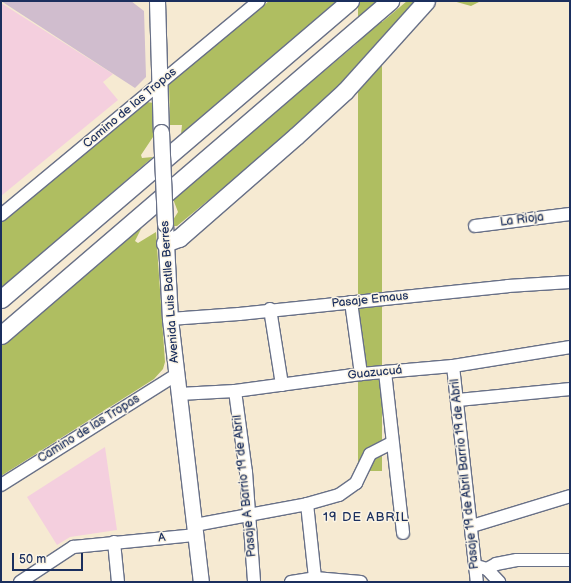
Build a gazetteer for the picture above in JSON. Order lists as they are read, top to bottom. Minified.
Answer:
{"streets":{"main road":["Avenida Luis Batlle Berres"],"street":["Camino de las Tropas","La Rioja","Pasaje Emaus","Guazucuá","Pasaje 19 de Abril Barrio 19 de Abril","Pasaje A Barrio 19 de Abril","A"]},"crossings":[["Camino de las Tropas","Avenida Luis Batlle Berres"],["Avenida Luis Batlle Berres","Pasaje Emaus"],["Avenida Luis Batlle Berres","Guazucuá"],["Avenida Luis Batlle Berres","A"],["Guazucuá","Pasaje 19 de Abril Barrio 19 de Abril"],["Guazucuá","Pasaje A Barrio 19 de Abril"],["Pasaje A Barrio 19 de Abril","A"]],"districts":["19 DE ABRIL"],"scale_bar":"50 m"}
